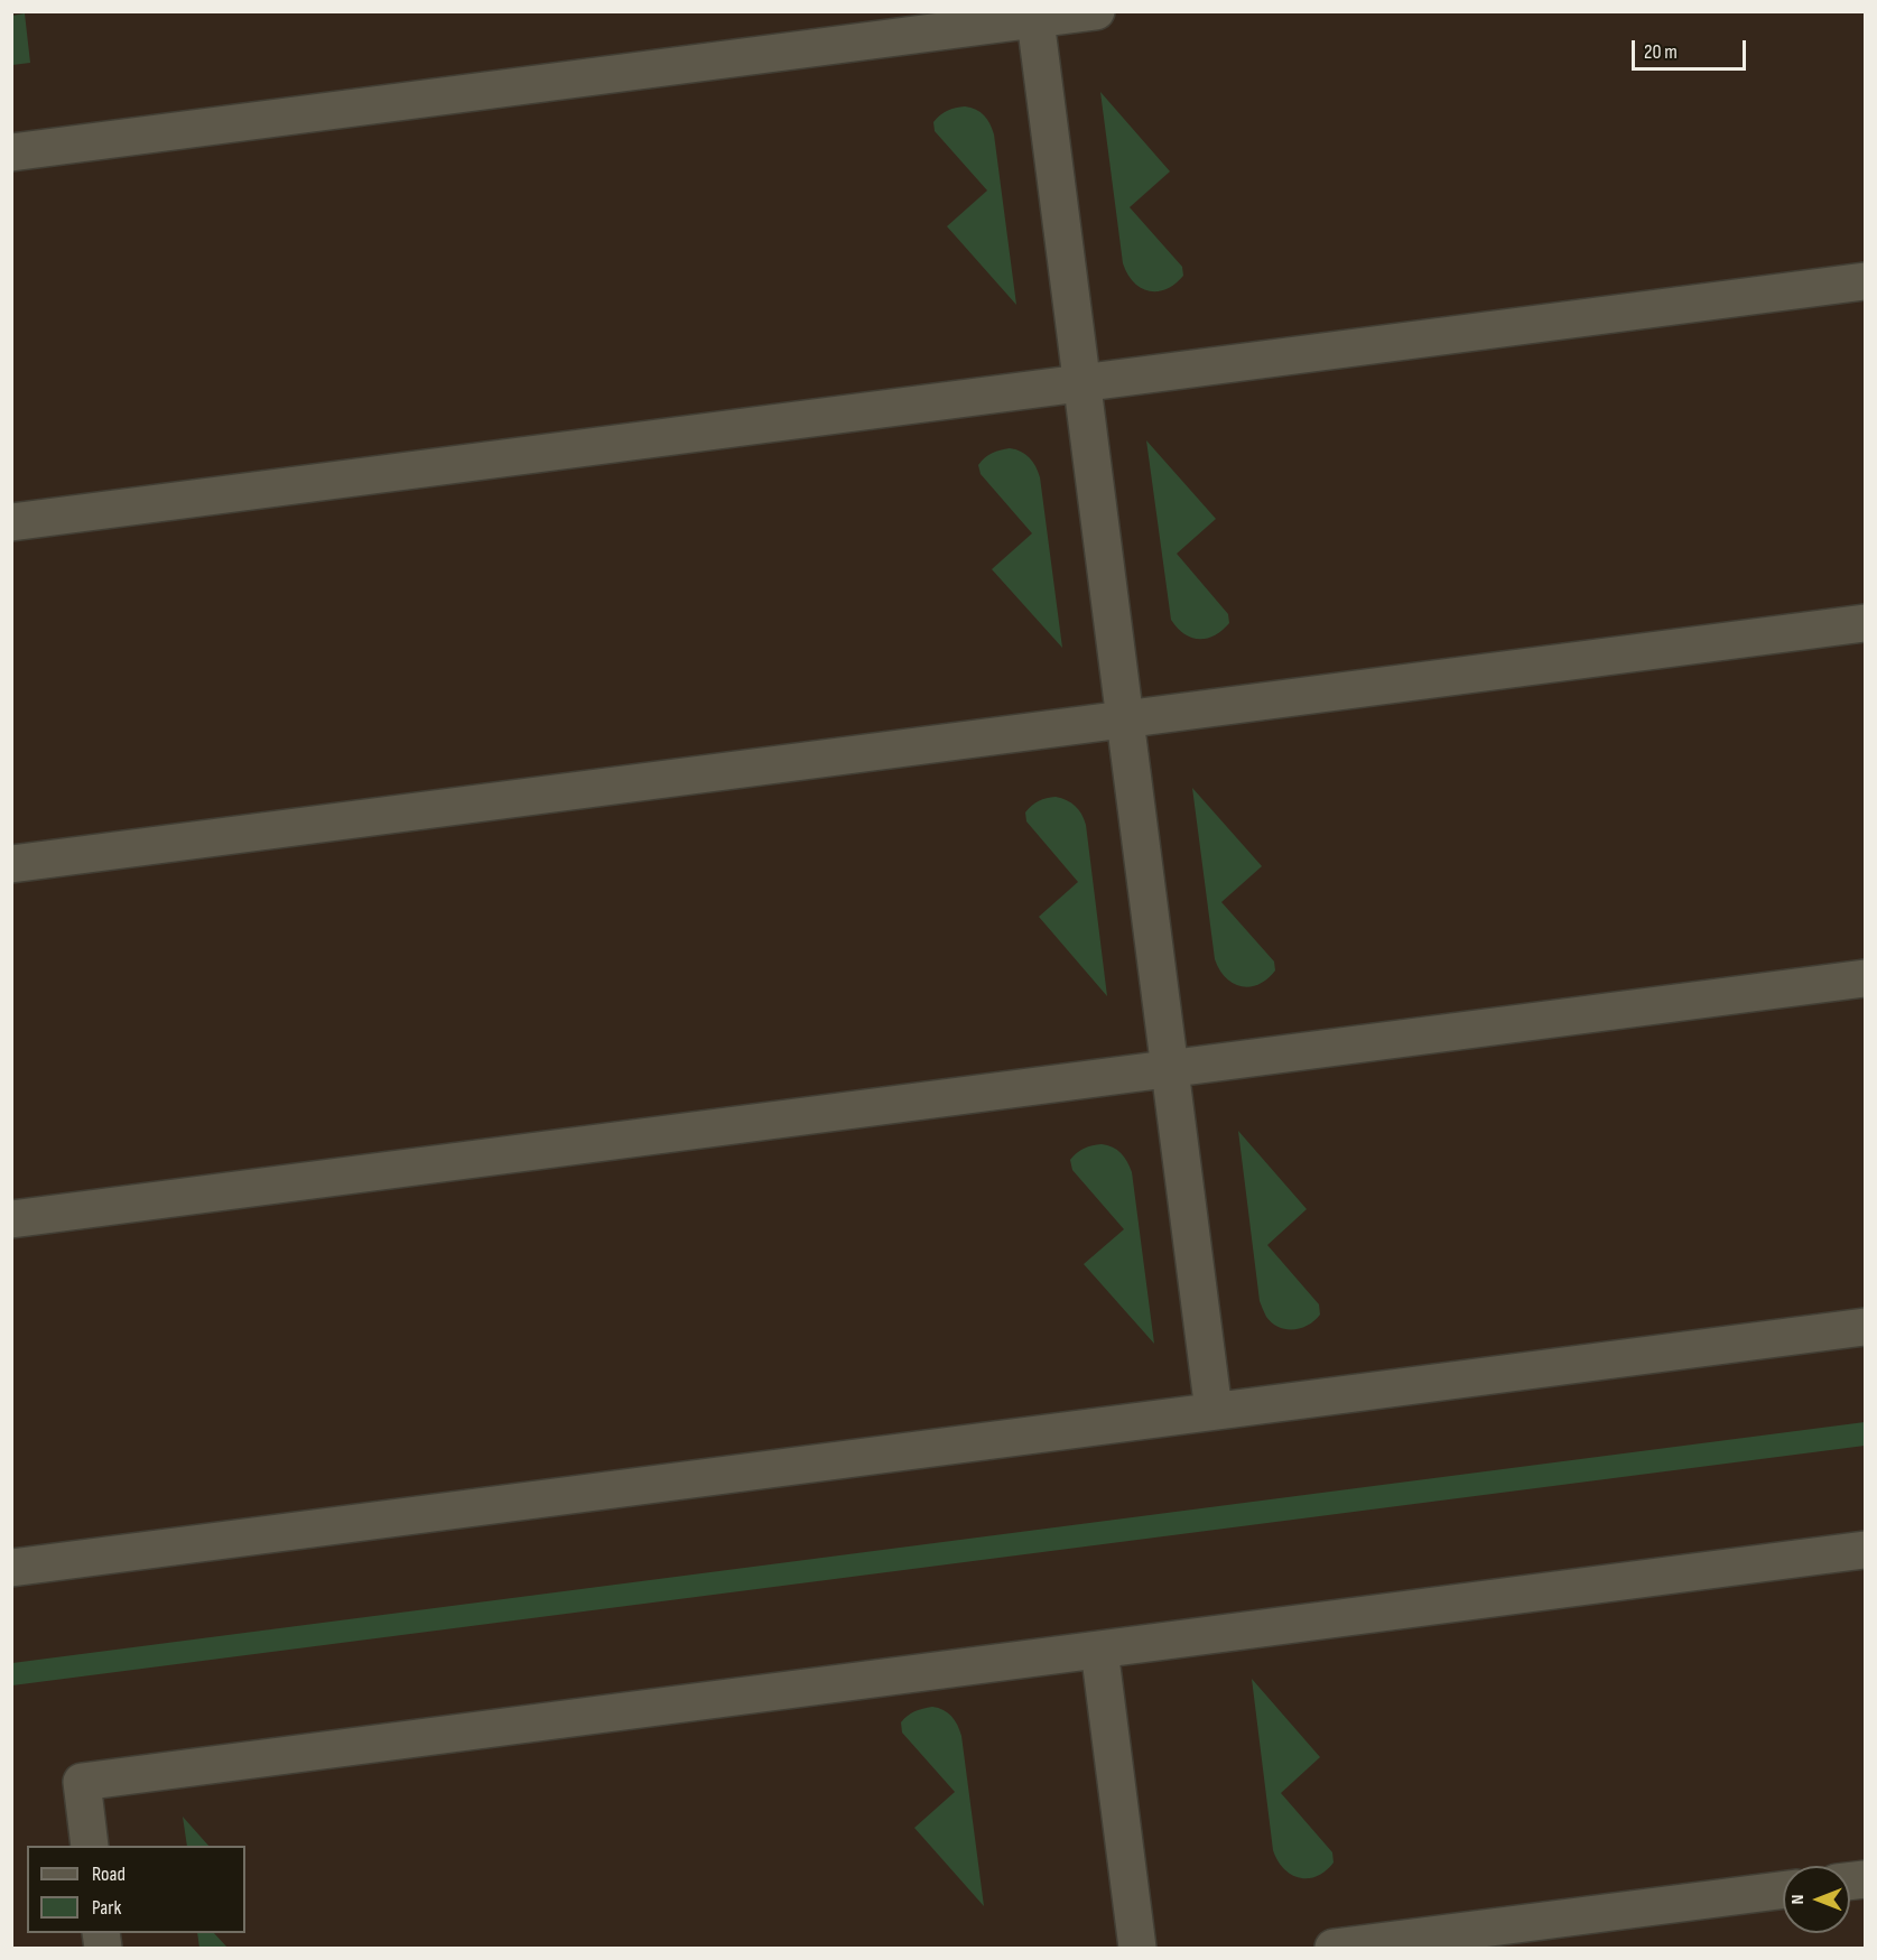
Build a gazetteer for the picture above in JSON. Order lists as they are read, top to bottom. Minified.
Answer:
{"legend":["Road","Park"],"scale_bar":"20 m","north":"left"}
